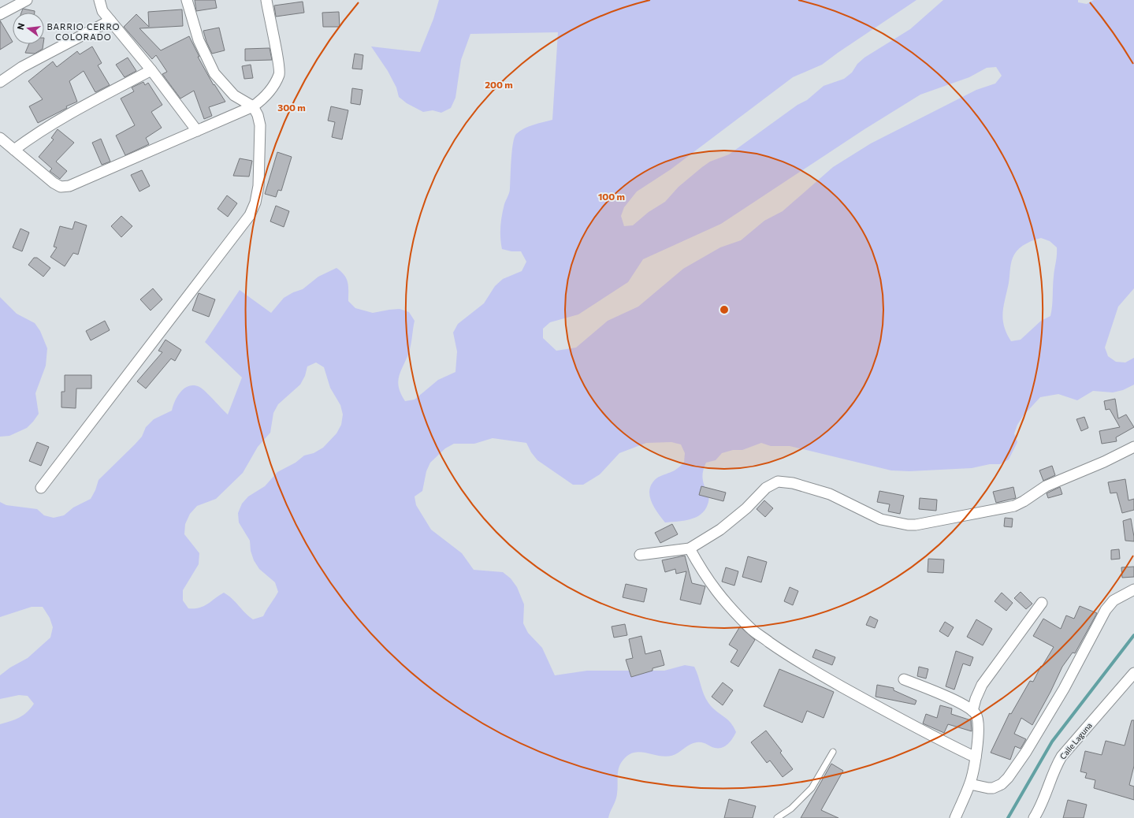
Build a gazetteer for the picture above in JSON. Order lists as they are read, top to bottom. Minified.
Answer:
{"streets":{"street":["Calle Laguna"]},"districts":["BARRIO CERRO COLORADO"],"north":"left","rings":["200 m","300 m","100 m"]}
